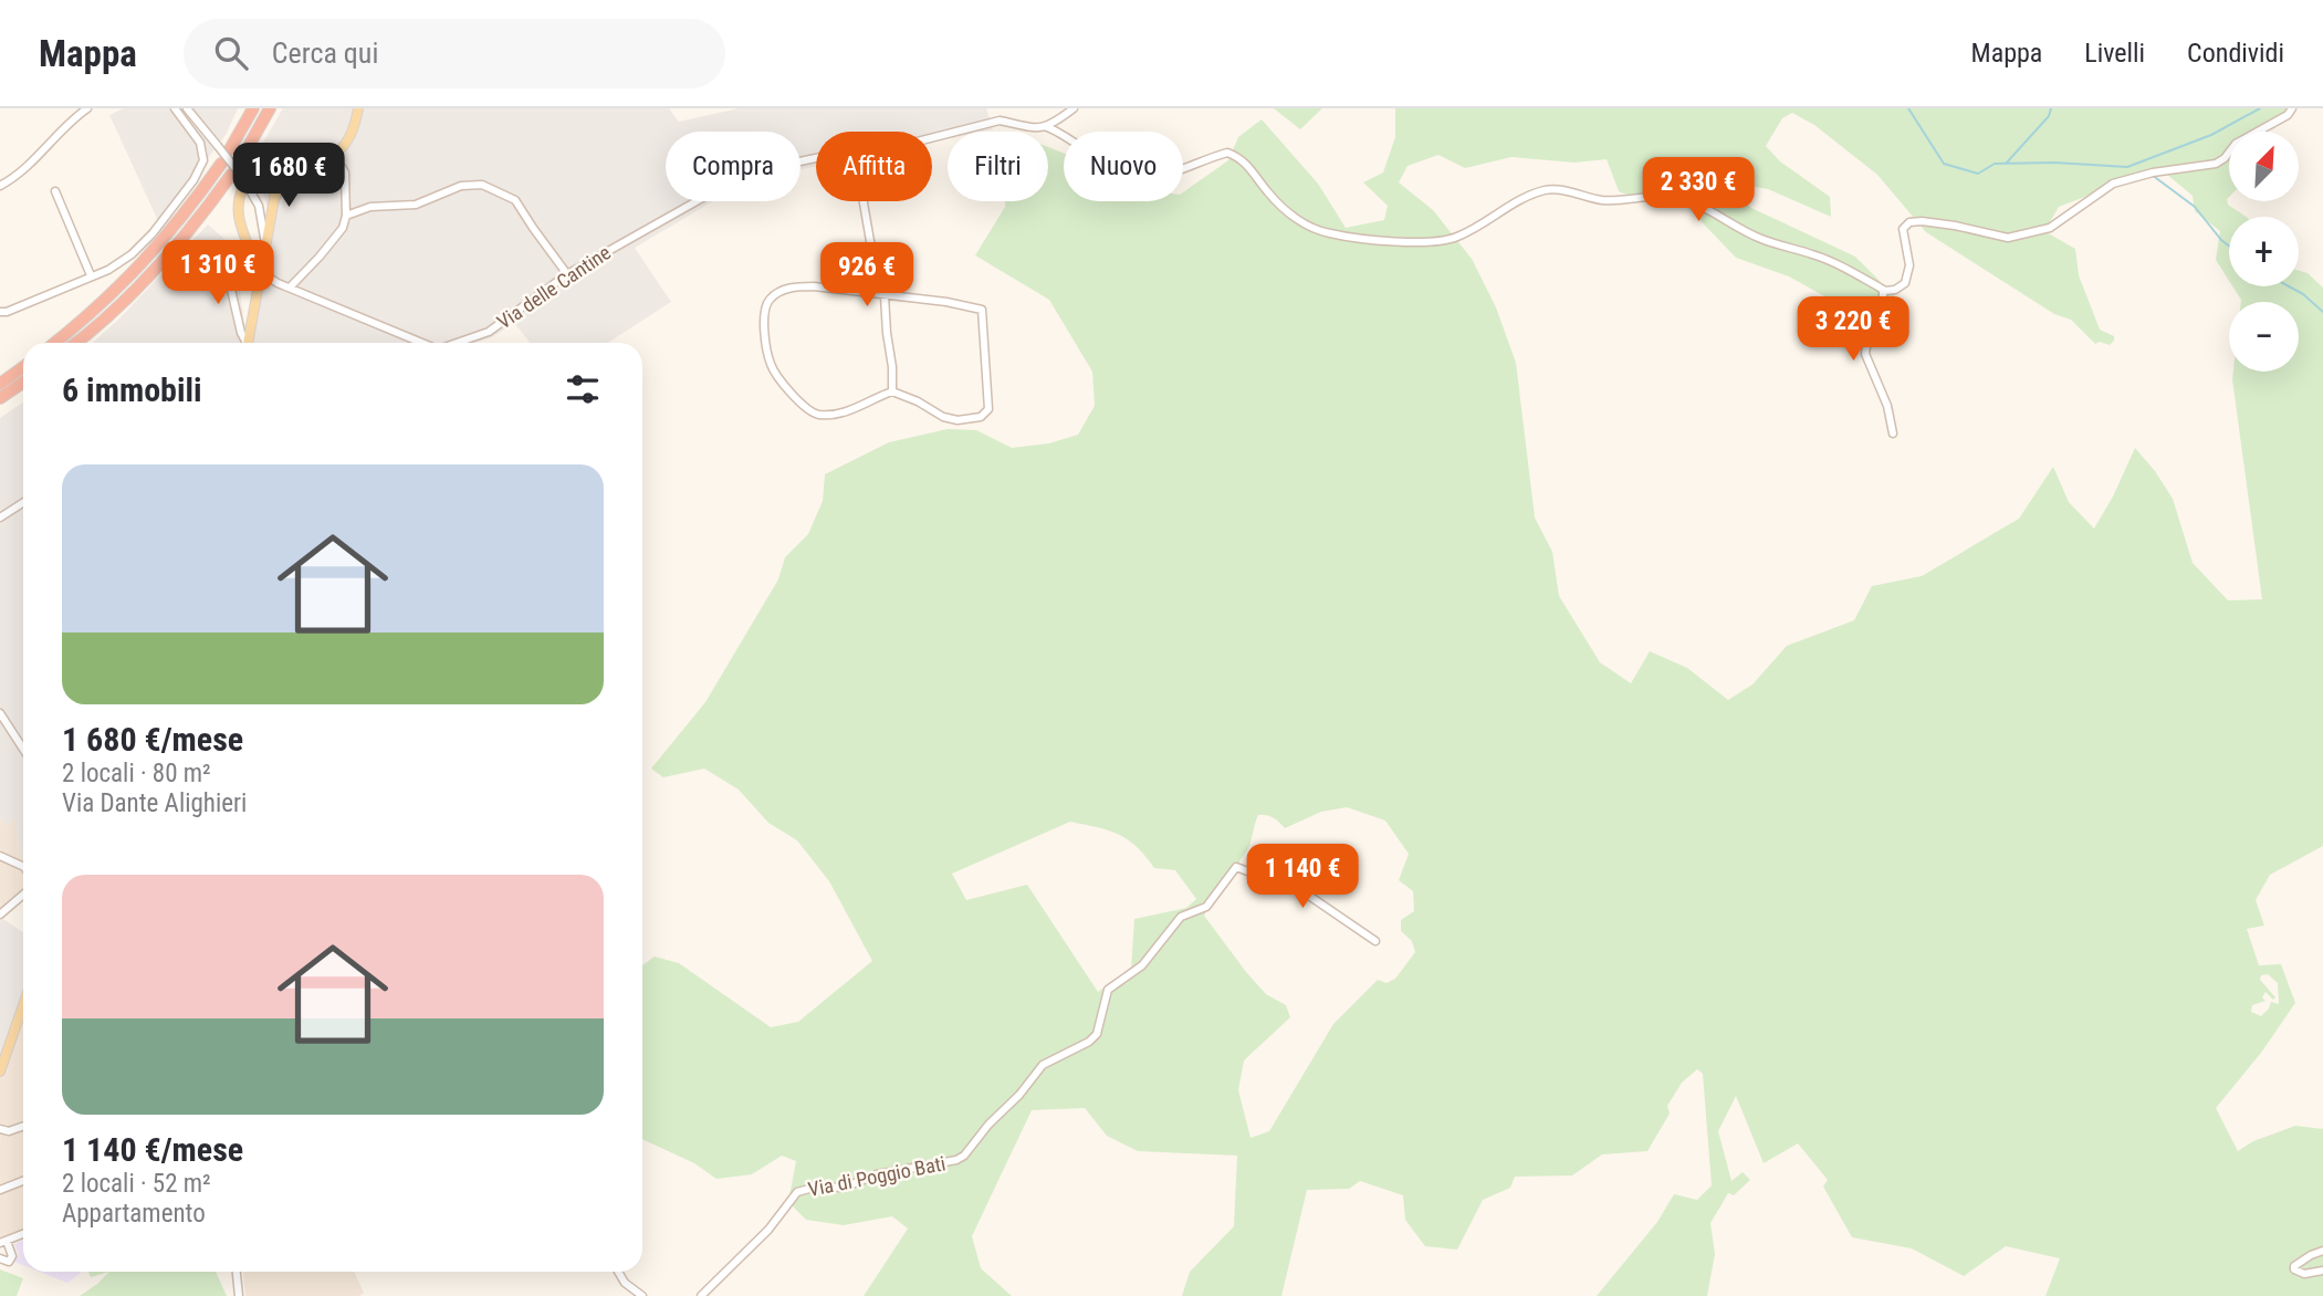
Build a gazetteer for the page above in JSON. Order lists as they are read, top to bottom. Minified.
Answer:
{"streets":{"street":["Via delle Cantine","Via di Poggio Bati"]},"north":"top right","page":{"header":"Mappa","search":"Cerca qui","nav":["Mappa","Livelli","Condividi"],"map_buttons":["+","−"],"chip":["Compra","Affitta","Filtri","Nuovo"],"price":["1 680 €","2 330 €","1 310 €","926 €","3 220 €","1 140 €"],"heading":"6 immobili","list":[{"name":"1 680 €/mese","note":"2 locali · 80 m² · Via Dante Alighieri"},{"name":"1 140 €/mese","note":"2 locali · 52 m² · Appartamento"}]}}
